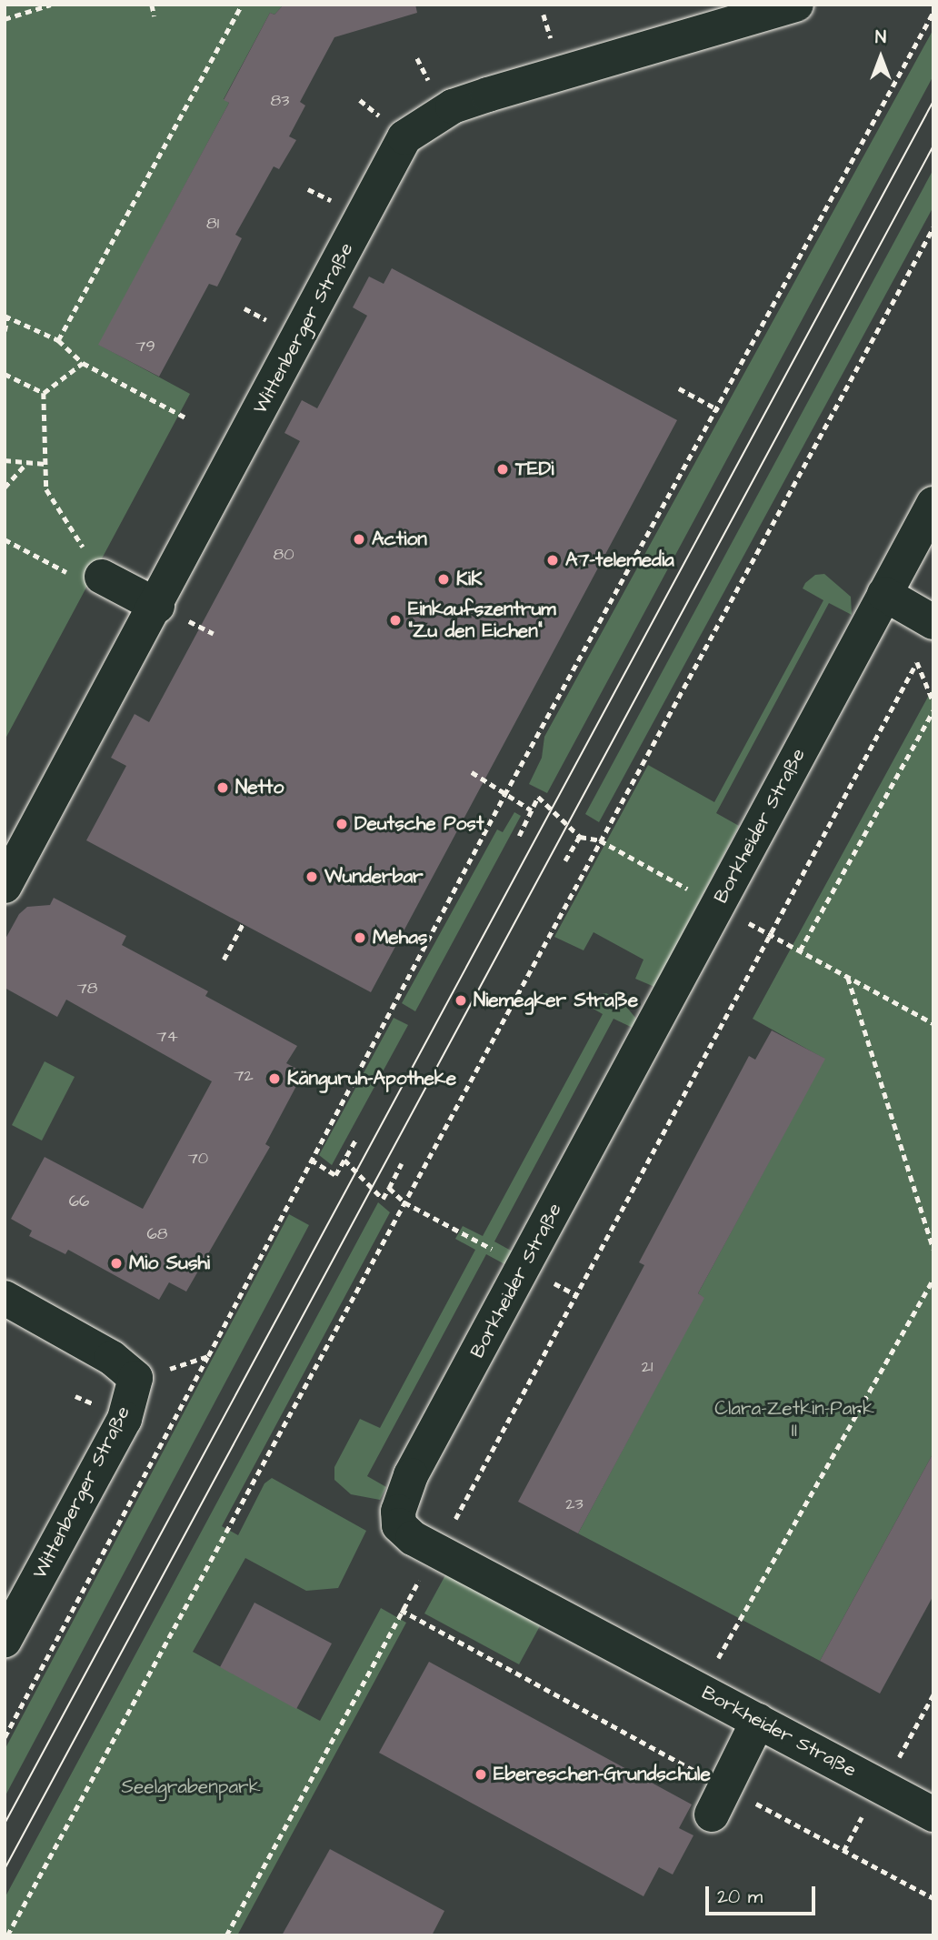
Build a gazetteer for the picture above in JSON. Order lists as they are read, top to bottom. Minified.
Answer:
{"streets":{"street":["Wittenberger Straße","Borkheider Straße"]},"parks":["Clara-Zetkin-Park II","Seelgrabenpark"],"places":["TEDi","Action","A7-telemedia","KiK","Einkaufszentrum \"Zu den Eichen\"","Netto","Deutsche Post","Wunderbar","Mehas","Niemegker Straße","Känguruh-Apotheke","Mio Sushi","Ebereschen-Grundschule"],"house_numbers":["83","81","79","80","78","74","72","70","66","68","21","23"],"scale_bar":"20 m","north":"top"}
